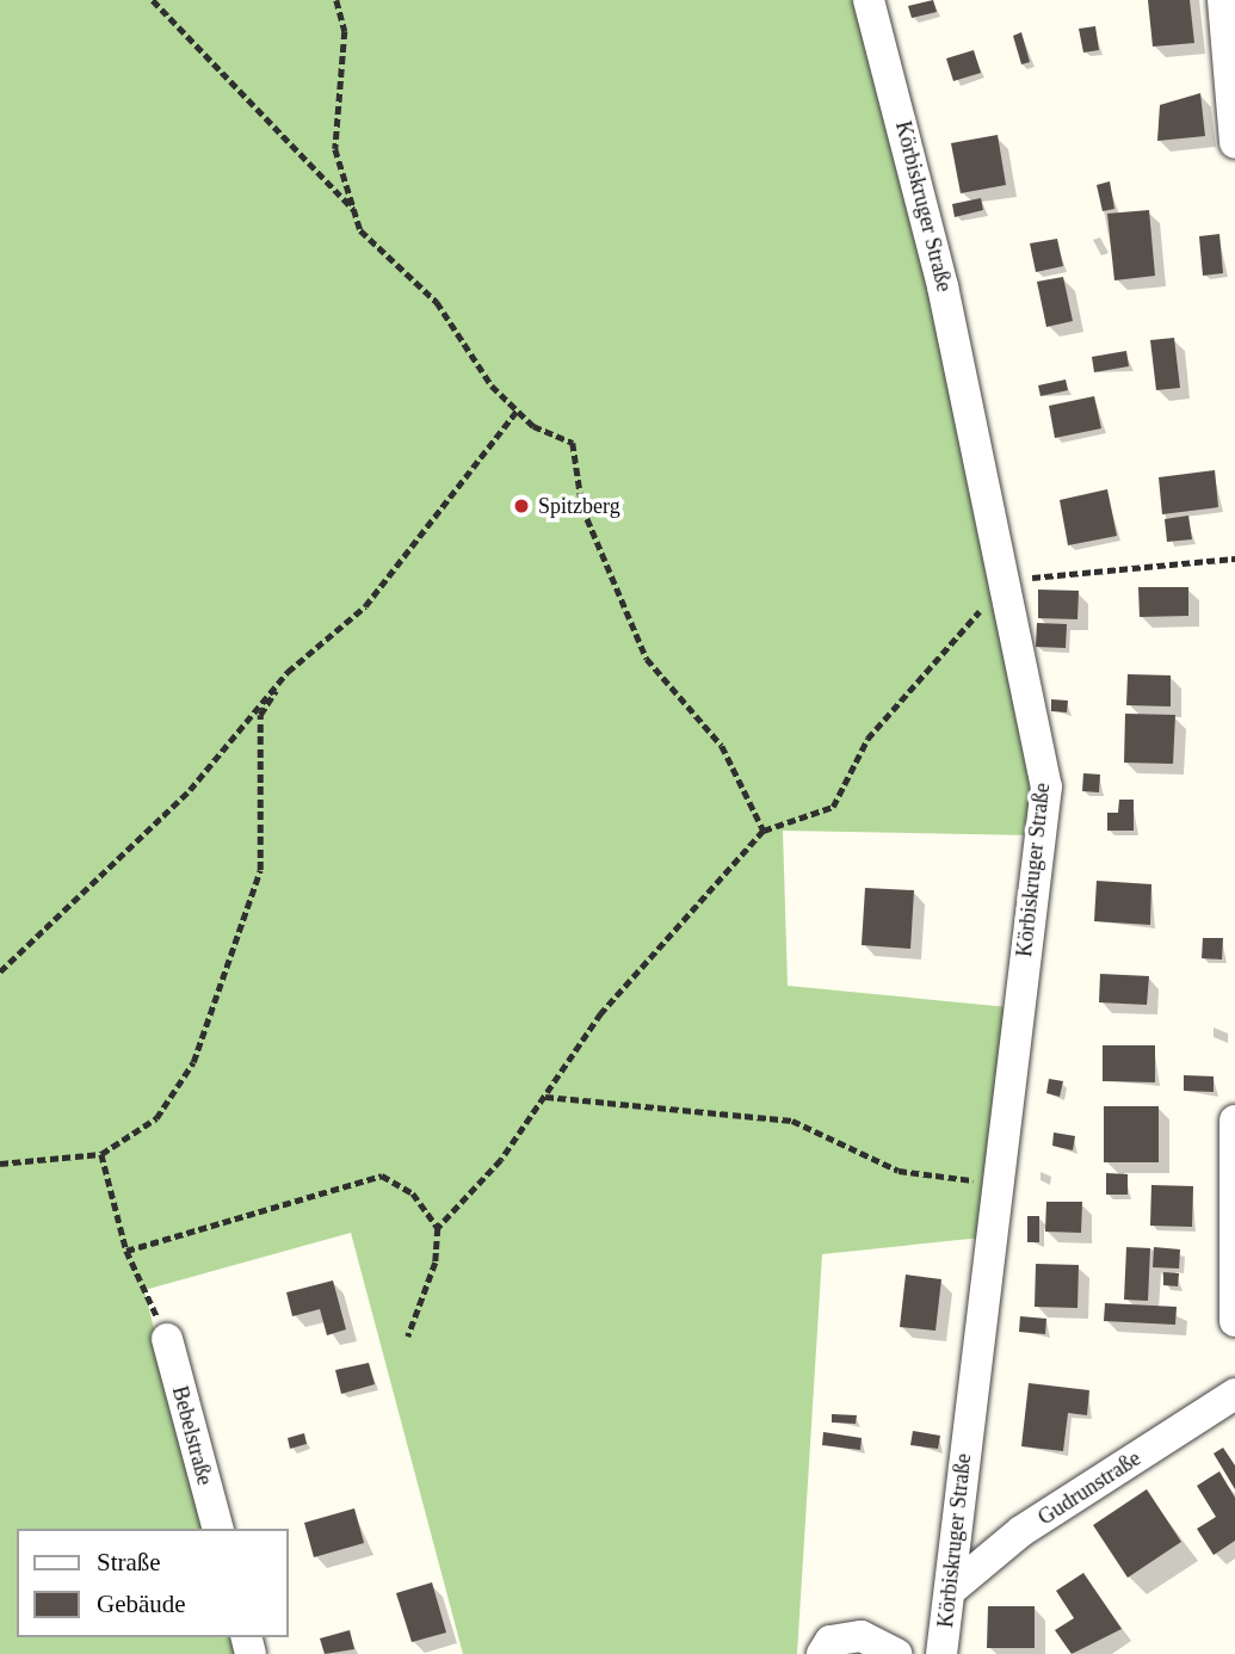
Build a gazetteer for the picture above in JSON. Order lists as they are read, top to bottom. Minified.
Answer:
{"streets":{"street":["Körbiskruger Straße","Bebelstraße","Gudrunstraße"]},"crossings":[["Körbiskruger Straße","Gudrunstraße"]],"places":["Spitzberg"],"legend":["Straße","Gebäude"]}
